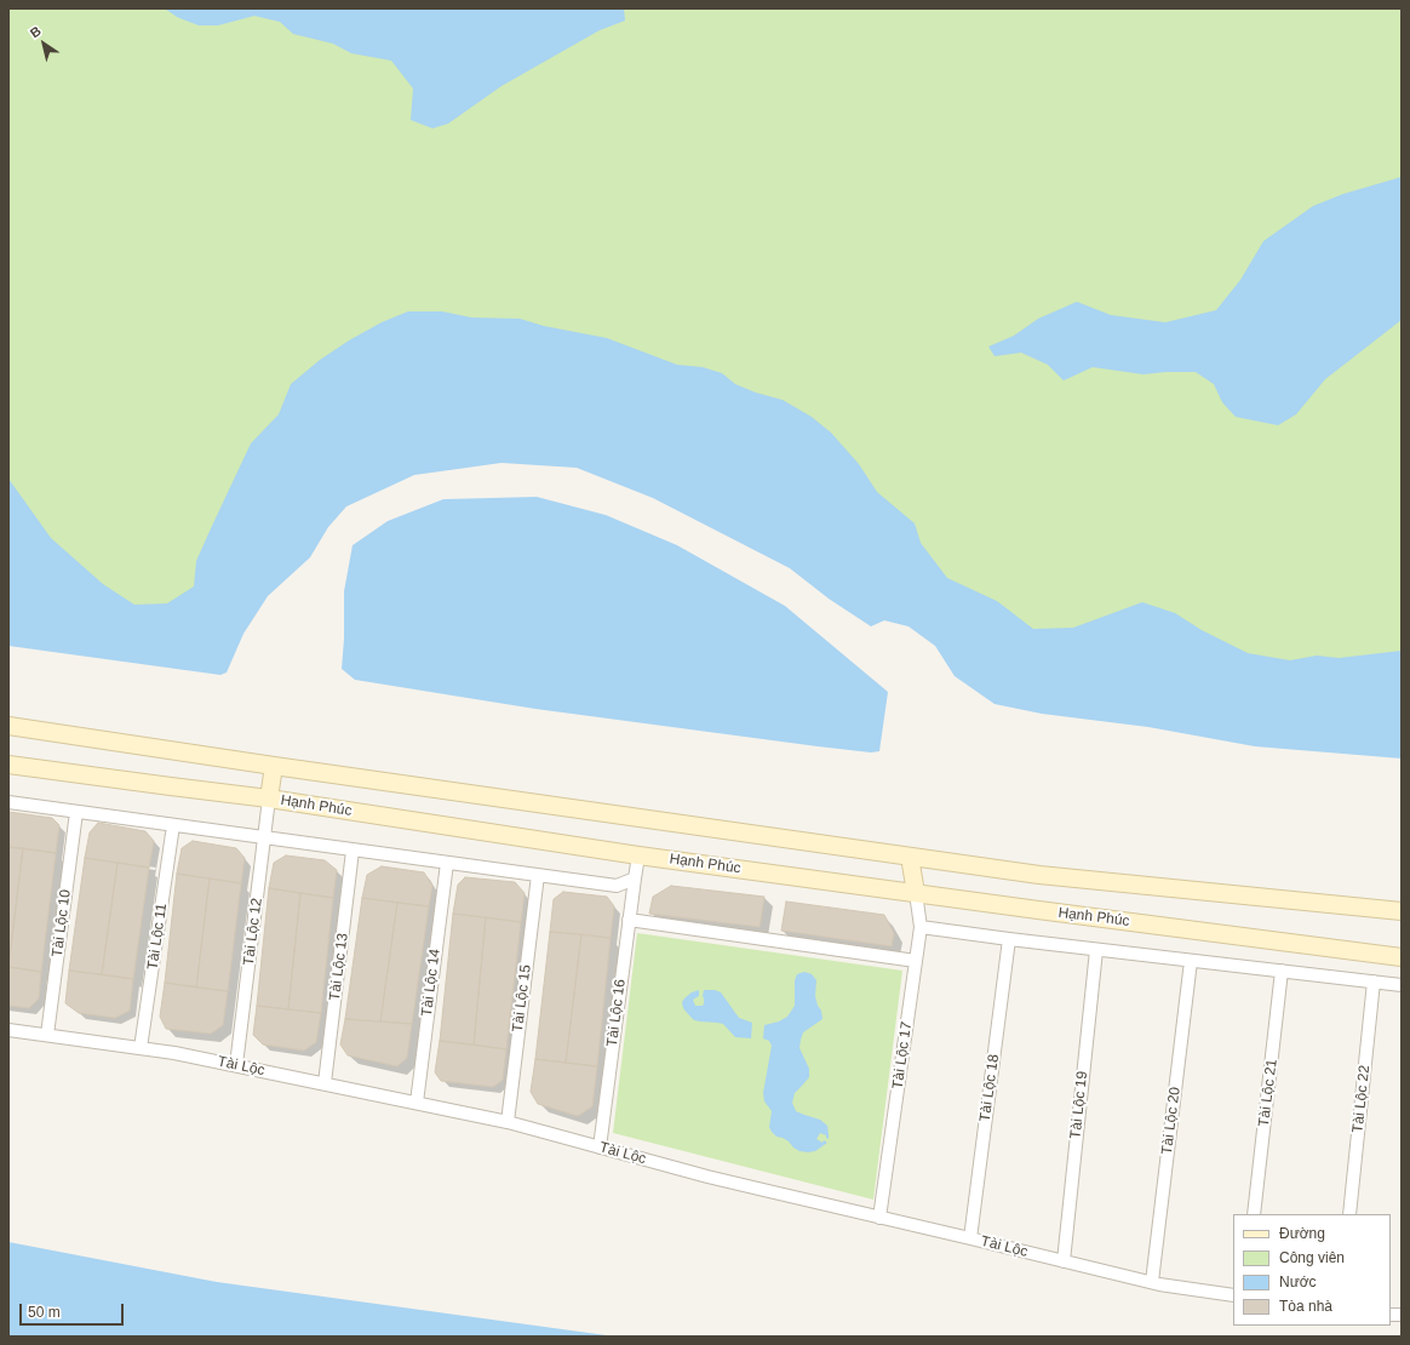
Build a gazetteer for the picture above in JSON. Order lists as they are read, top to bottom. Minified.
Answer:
{"streets":{"street":["Hạnh Phúc","Tài Lộc 10","Tài Lộc 12","Tài Lộc 11","Tài Lộc 13","Tài Lộc 14","Tài Lộc 15","Tài Lộc 16","Tài Lộc 17","Tài Lộc","Tài Lộc 18","Tài Lộc 21","Tài Lộc 22","Tài Lộc 19","Tài Lộc 20"]},"crossings":[["Hạnh Phúc","Tài Lộc 12"],["Hạnh Phúc","Tài Lộc 16"],["Hạnh Phúc","Tài Lộc 17"],["Tài Lộc 10","Tài Lộc"],["Tài Lộc 12","Tài Lộc"],["Tài Lộc 11","Tài Lộc"],["Tài Lộc 13","Tài Lộc"],["Tài Lộc 14","Tài Lộc"],["Tài Lộc 15","Tài Lộc"],["Tài Lộc 16","Tài Lộc"],["Tài Lộc 17","Tài Lộc"],["Tài Lộc","Tài Lộc 18"],["Tài Lộc","Tài Lộc 19"],["Tài Lộc","Tài Lộc 20"]],"legend":["Đường","Công viên","Nước","Tòa nhà"],"scale_bar":"50 m","north":"top left"}
